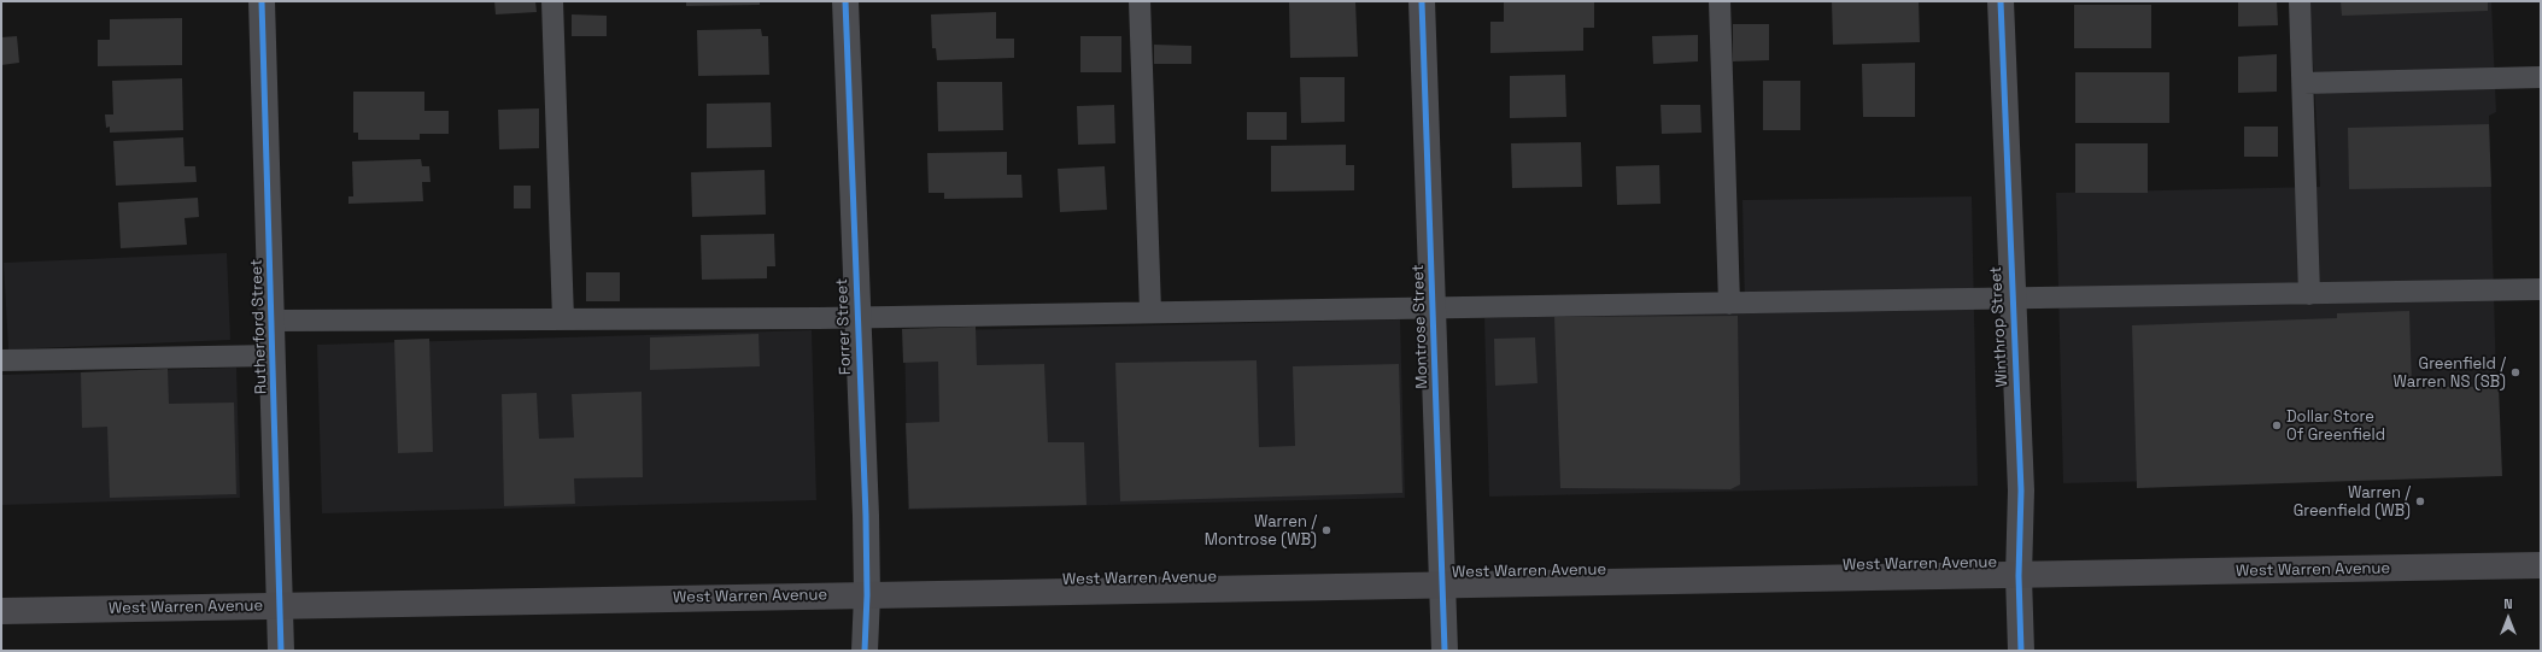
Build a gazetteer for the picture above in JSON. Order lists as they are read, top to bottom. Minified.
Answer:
{"streets":{"main road":["West Warren Avenue"],"street":["Rutherford Street","Forrer Street","Montrose Street","Winthrop Street"]},"crossings":[["Rutherford Street","West Warren Avenue"],["Forrer Street","West Warren Avenue"],["Montrose Street","West Warren Avenue"],["Winthrop Street","West Warren Avenue"]],"places":["Greenfield / Warren NS (SB)","Dollar Store Of Greenfield","Warren / Greenfield (WB)","Warren / Montrose (WB)"],"north":"top"}
